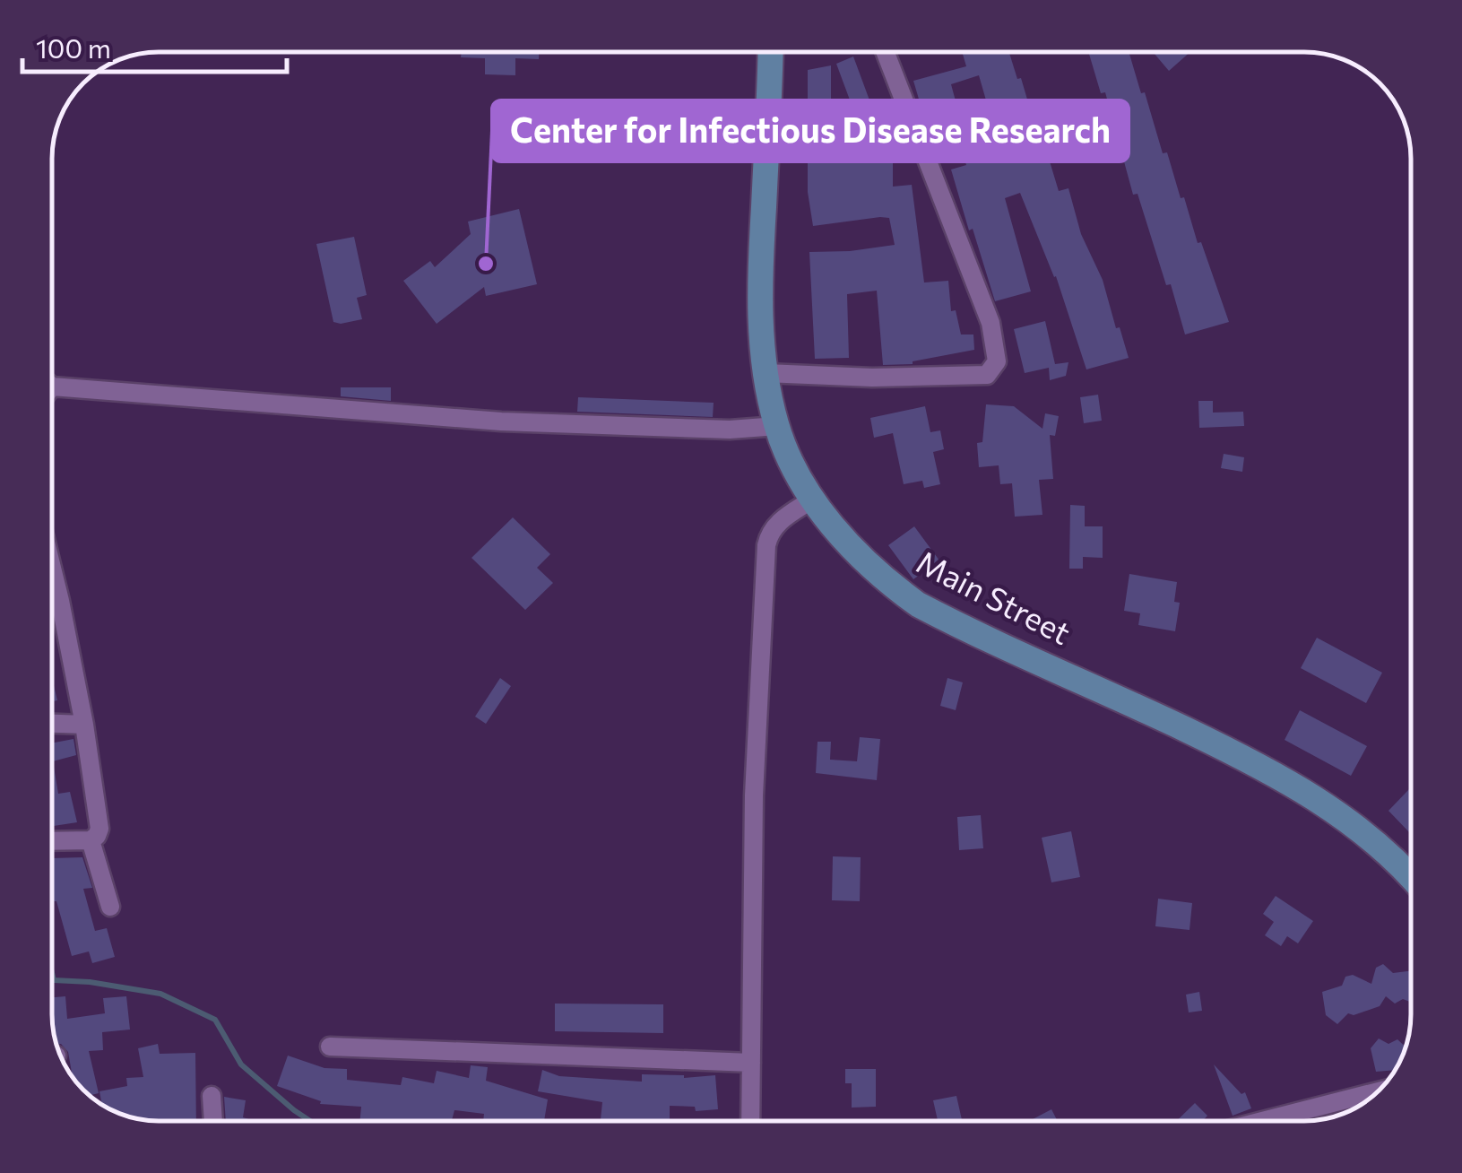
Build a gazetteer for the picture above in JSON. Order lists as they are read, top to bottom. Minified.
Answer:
{"streets":{"main road":["Main Street"]},"places":["Center for Infectious Disease Research"],"scale_bar":"100 m"}
